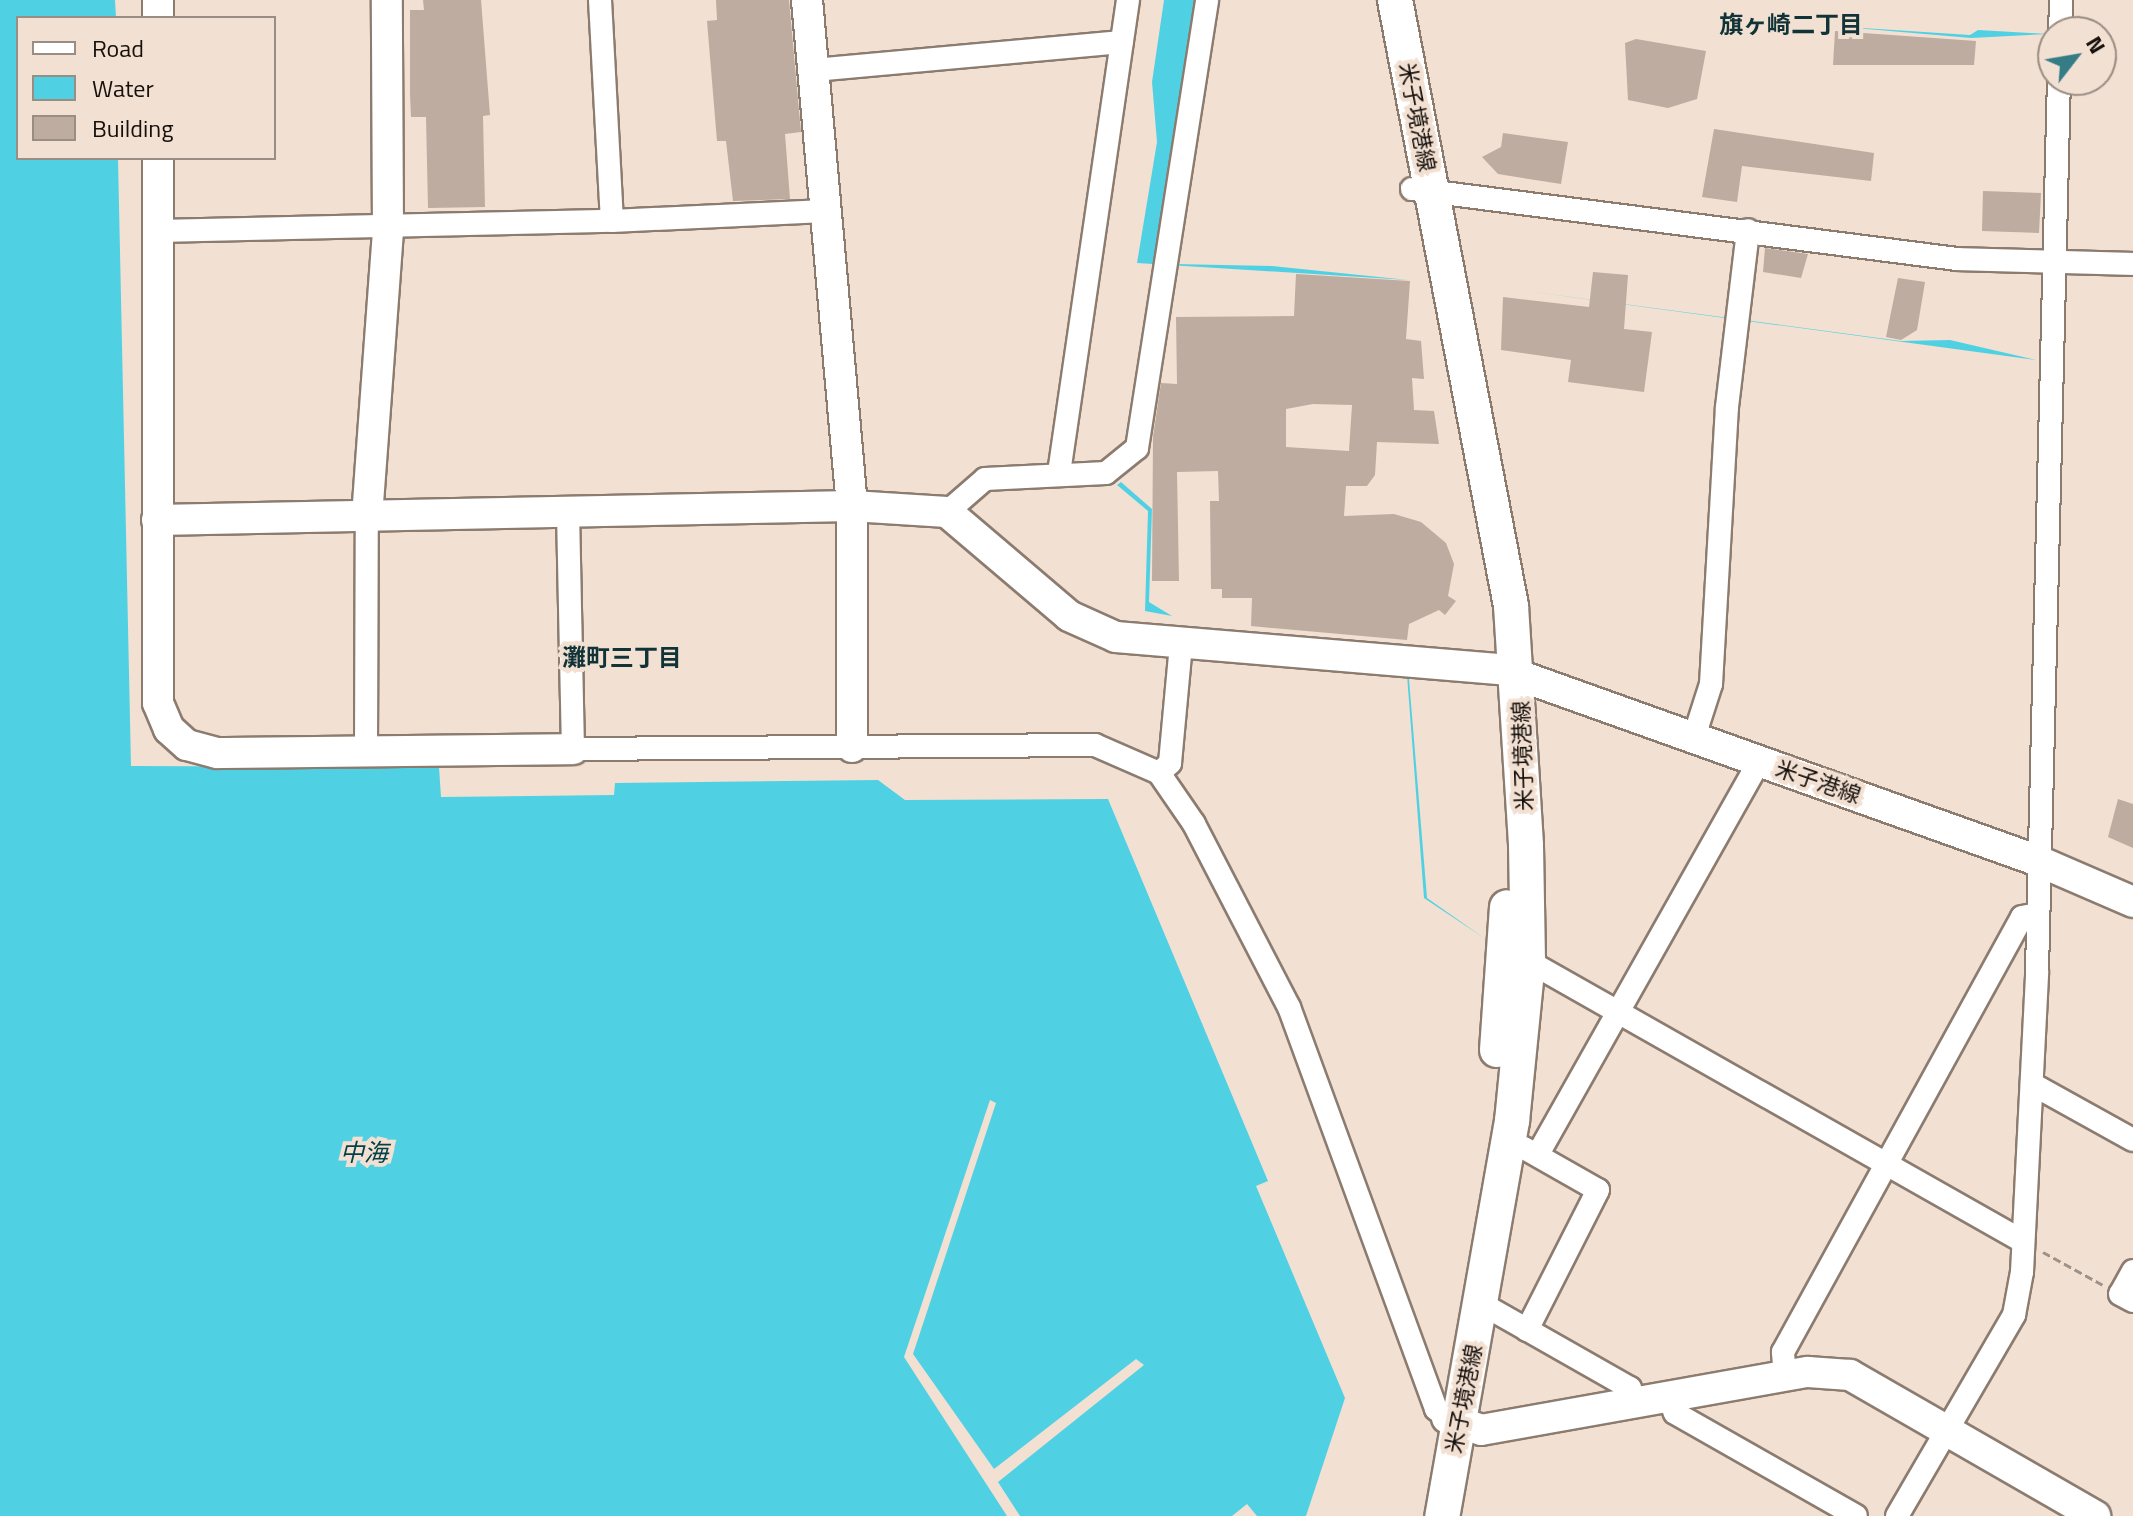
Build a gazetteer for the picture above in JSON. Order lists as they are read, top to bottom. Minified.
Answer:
{"streets":{"main road":["米子境港線"],"street":["米子港線"]},"crossings":[["米子境港線","米子港線"]],"districts":["旗ヶ崎二丁目","灘町三丁目"],"water":["中海"],"legend":["Road","Water","Building"],"north":"top right"}
